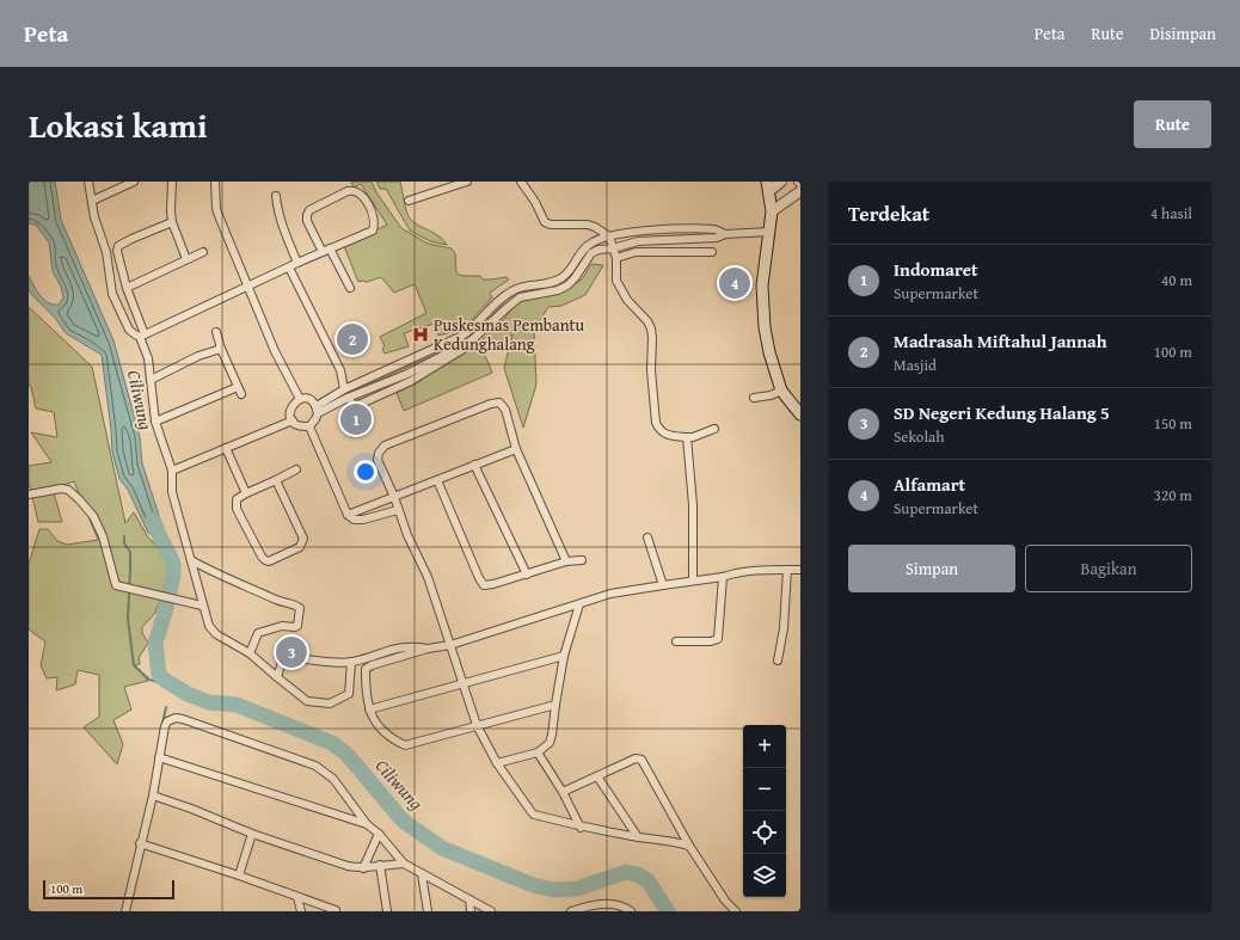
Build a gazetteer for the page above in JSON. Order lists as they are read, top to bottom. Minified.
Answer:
{"water":["Ciliwung"],"places":{"hospital":["Puskesmas Pembantu Kedunghalang"]},"scale_bar":"100 m","page":{"header":"Peta","nav":["Peta","Rute","Disimpan"],"title":"Lokasi kami","buttons":["Rute",["Simpan","Bagikan"]],"heading":["Terdekat","4 hasil"],"list":[{"mark":"1","name":"Indomaret","note":"Supermarket","value":"40 m"},{"mark":"2","name":"Madrasah Miftahul Jannah","note":"Masjid","value":"100 m"},{"mark":"3","name":"SD Negeri Kedung Halang 5","note":"Sekolah","value":"150 m"},{"mark":"4","name":"Alfamart","note":"Supermarket","value":"320 m"}],"pins":["4","2","1","3"],"map_buttons":["+","−"],"scale":"100 m"}}
